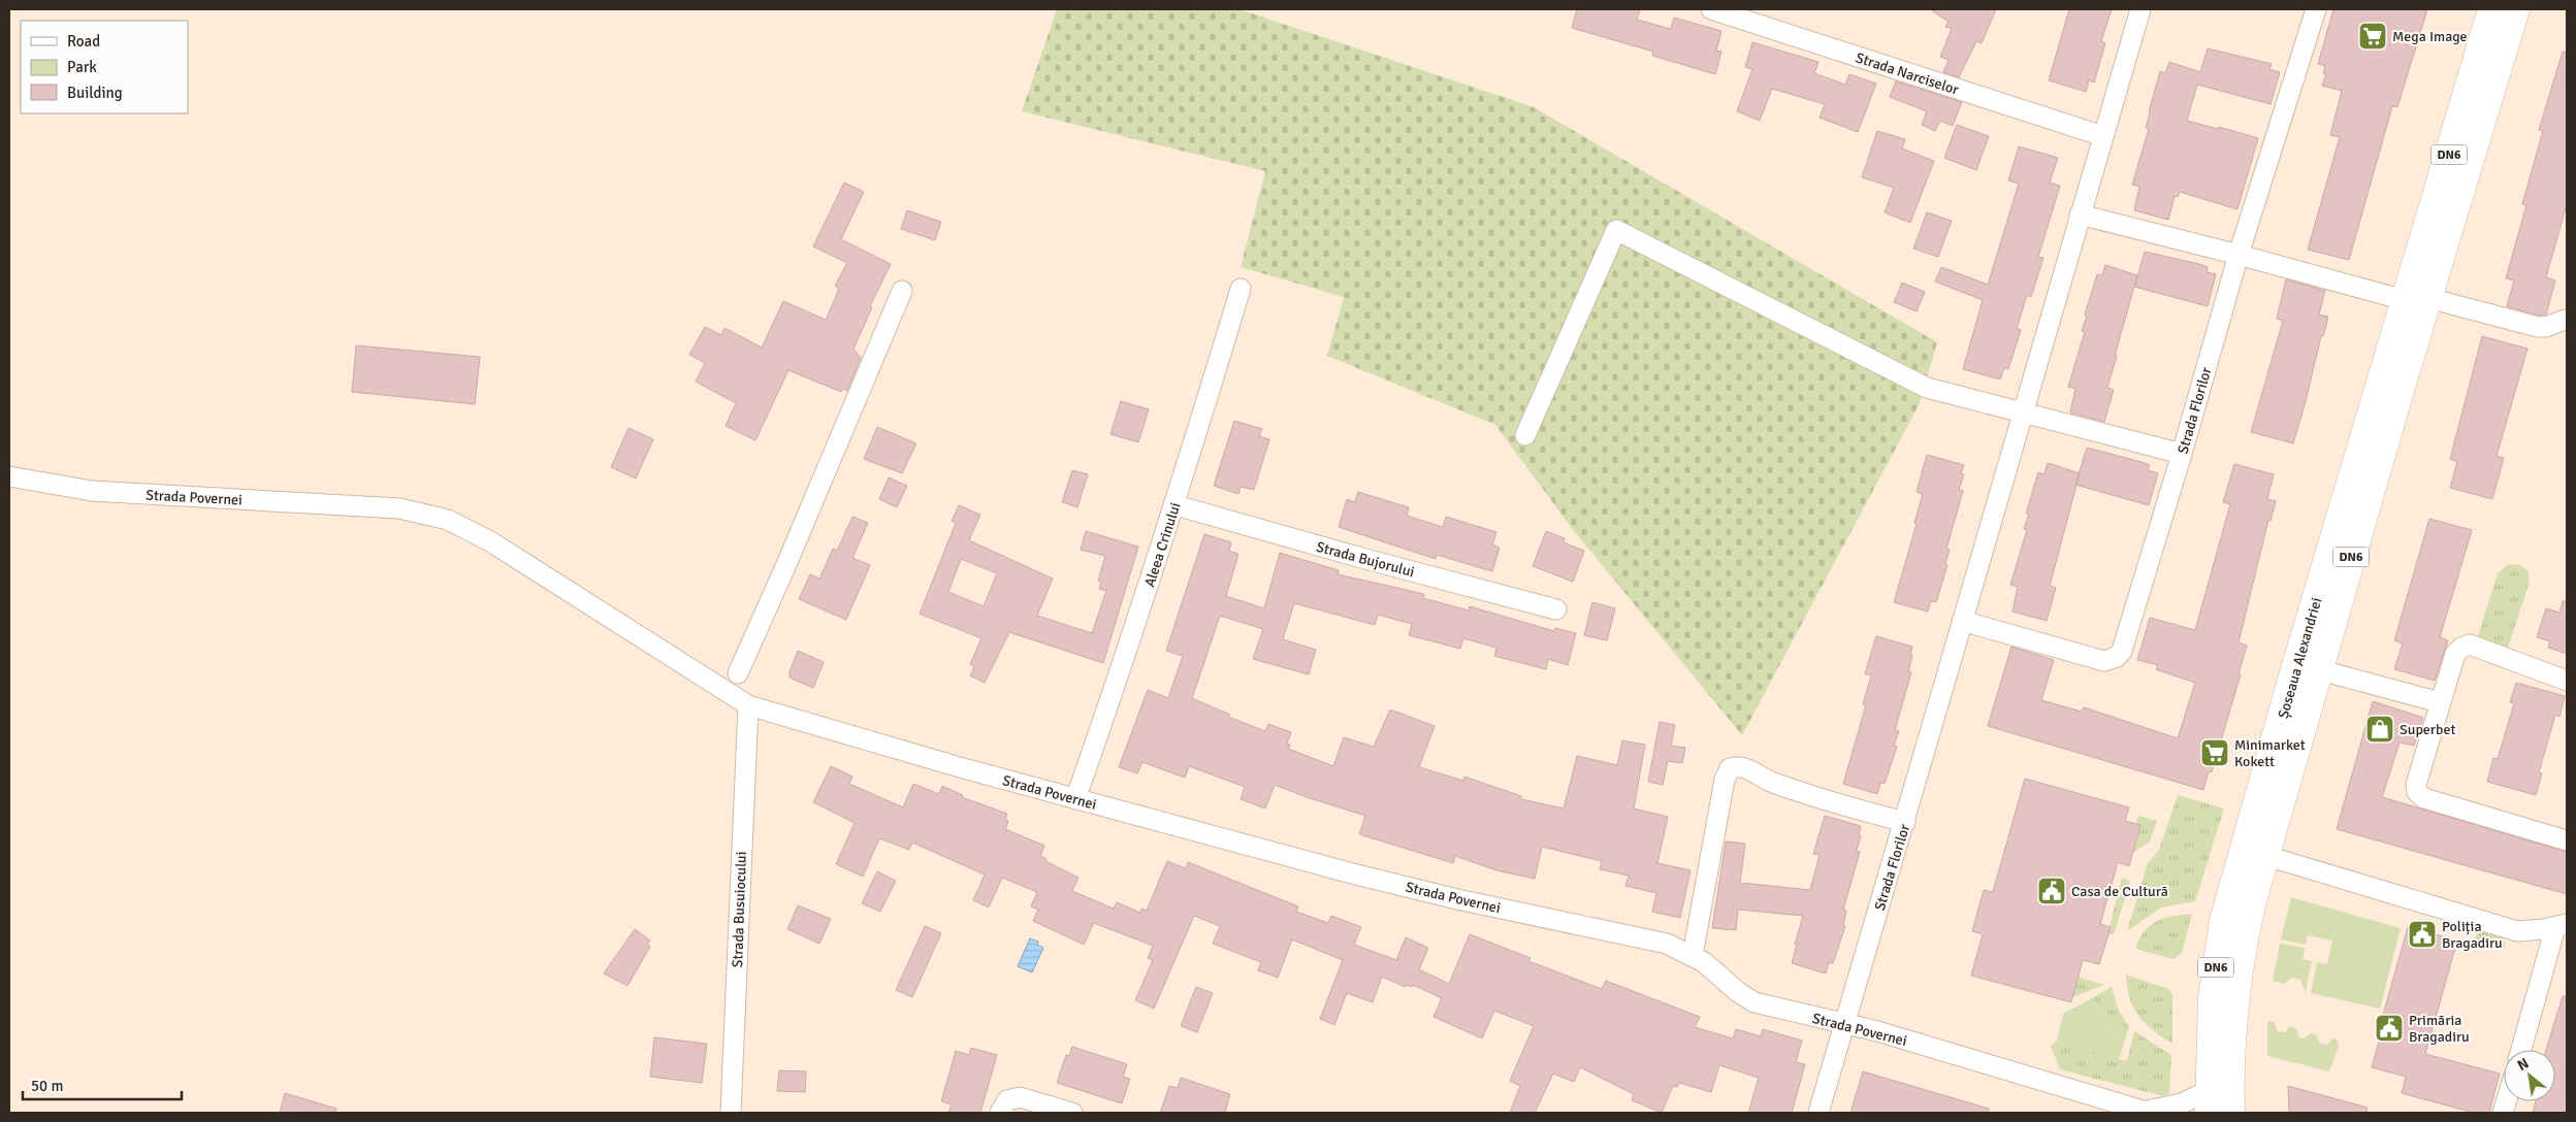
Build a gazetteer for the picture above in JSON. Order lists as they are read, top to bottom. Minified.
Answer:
{"streets":{"highway":["DN6","Șoseaua Alexandriei"],"street":["Strada Narciselor","Strada Florilor","Strada Povernei","Aleea Crinului","Strada Bujorului","Strada Busuiocului"]},"crossings":[["Strada Narciselor","Strada Florilor"],["Strada Florilor","Strada Povernei"],["Strada Povernei","Aleea Crinului"],["Strada Povernei","Strada Busuiocului"],["Aleea Crinului","Strada Bujorului"]],"places":{"supermarket":["Mega Image","Minimarket Kokett"],"shop":["Superbet"],"public building":["Casa de Cultură","Poliția Bragadiru","Primăria Bragadiru"]},"legend":["Road","Park","Building"],"scale_bar":"50 m","north":"top left"}
